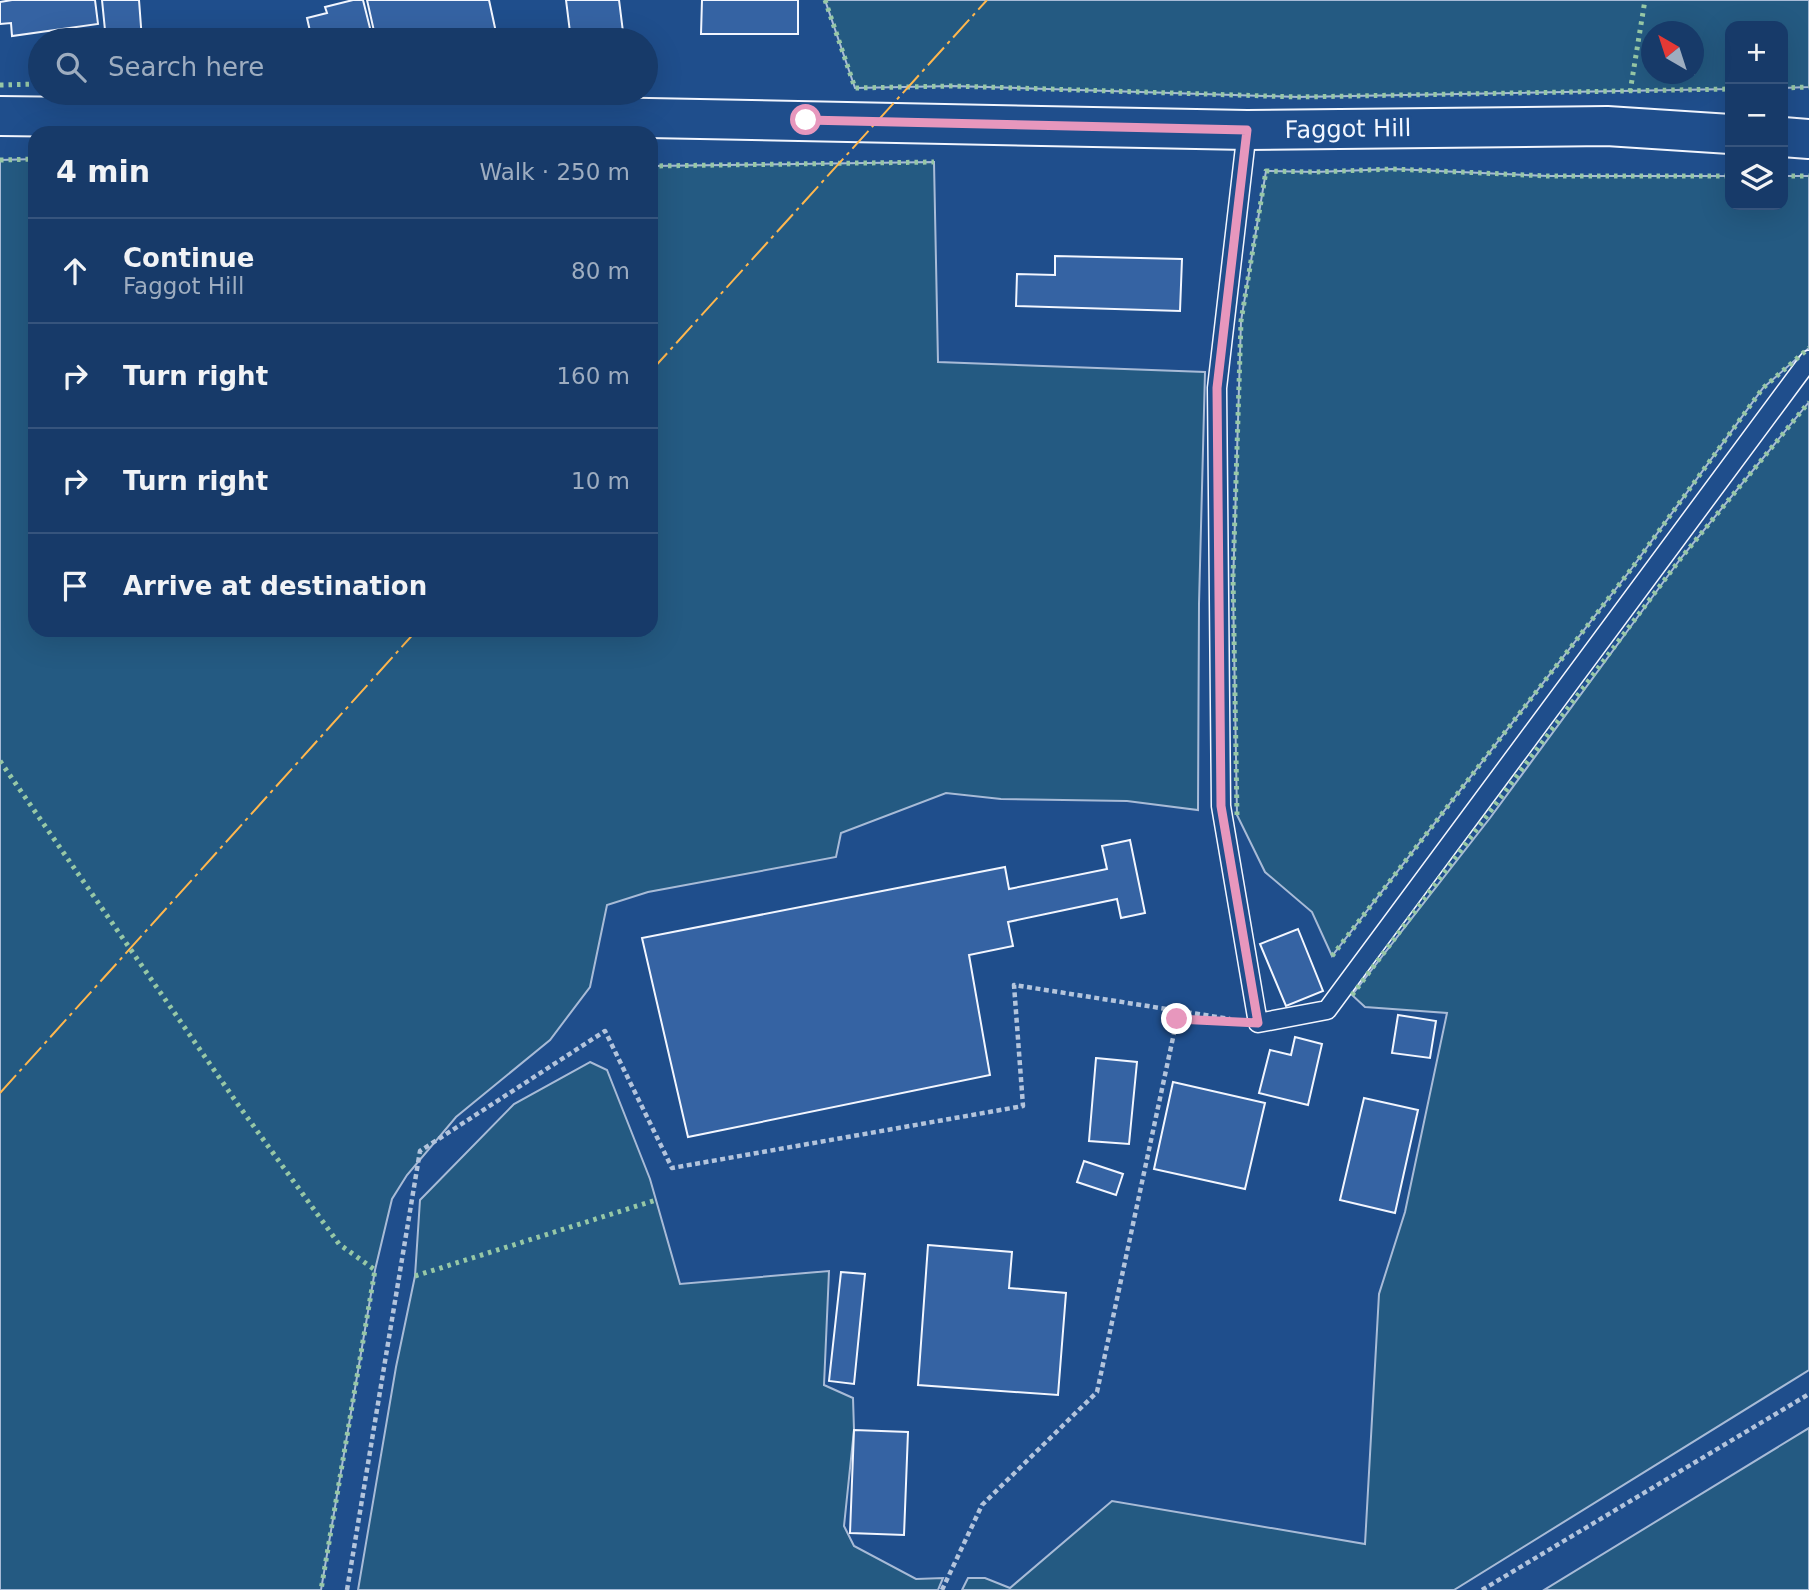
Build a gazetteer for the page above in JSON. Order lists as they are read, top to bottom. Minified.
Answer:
{"streets":{"street":["Faggot Hill"]},"north":"top left","page":{"map_buttons":["+","−"],"search":"Search here","heading":["4 min","Walk · 250 m"],"list":[["Continue","Faggot Hill","80 m"],["Turn right","160 m"],["Turn right","10 m"],"Arrive at destination"]}}
